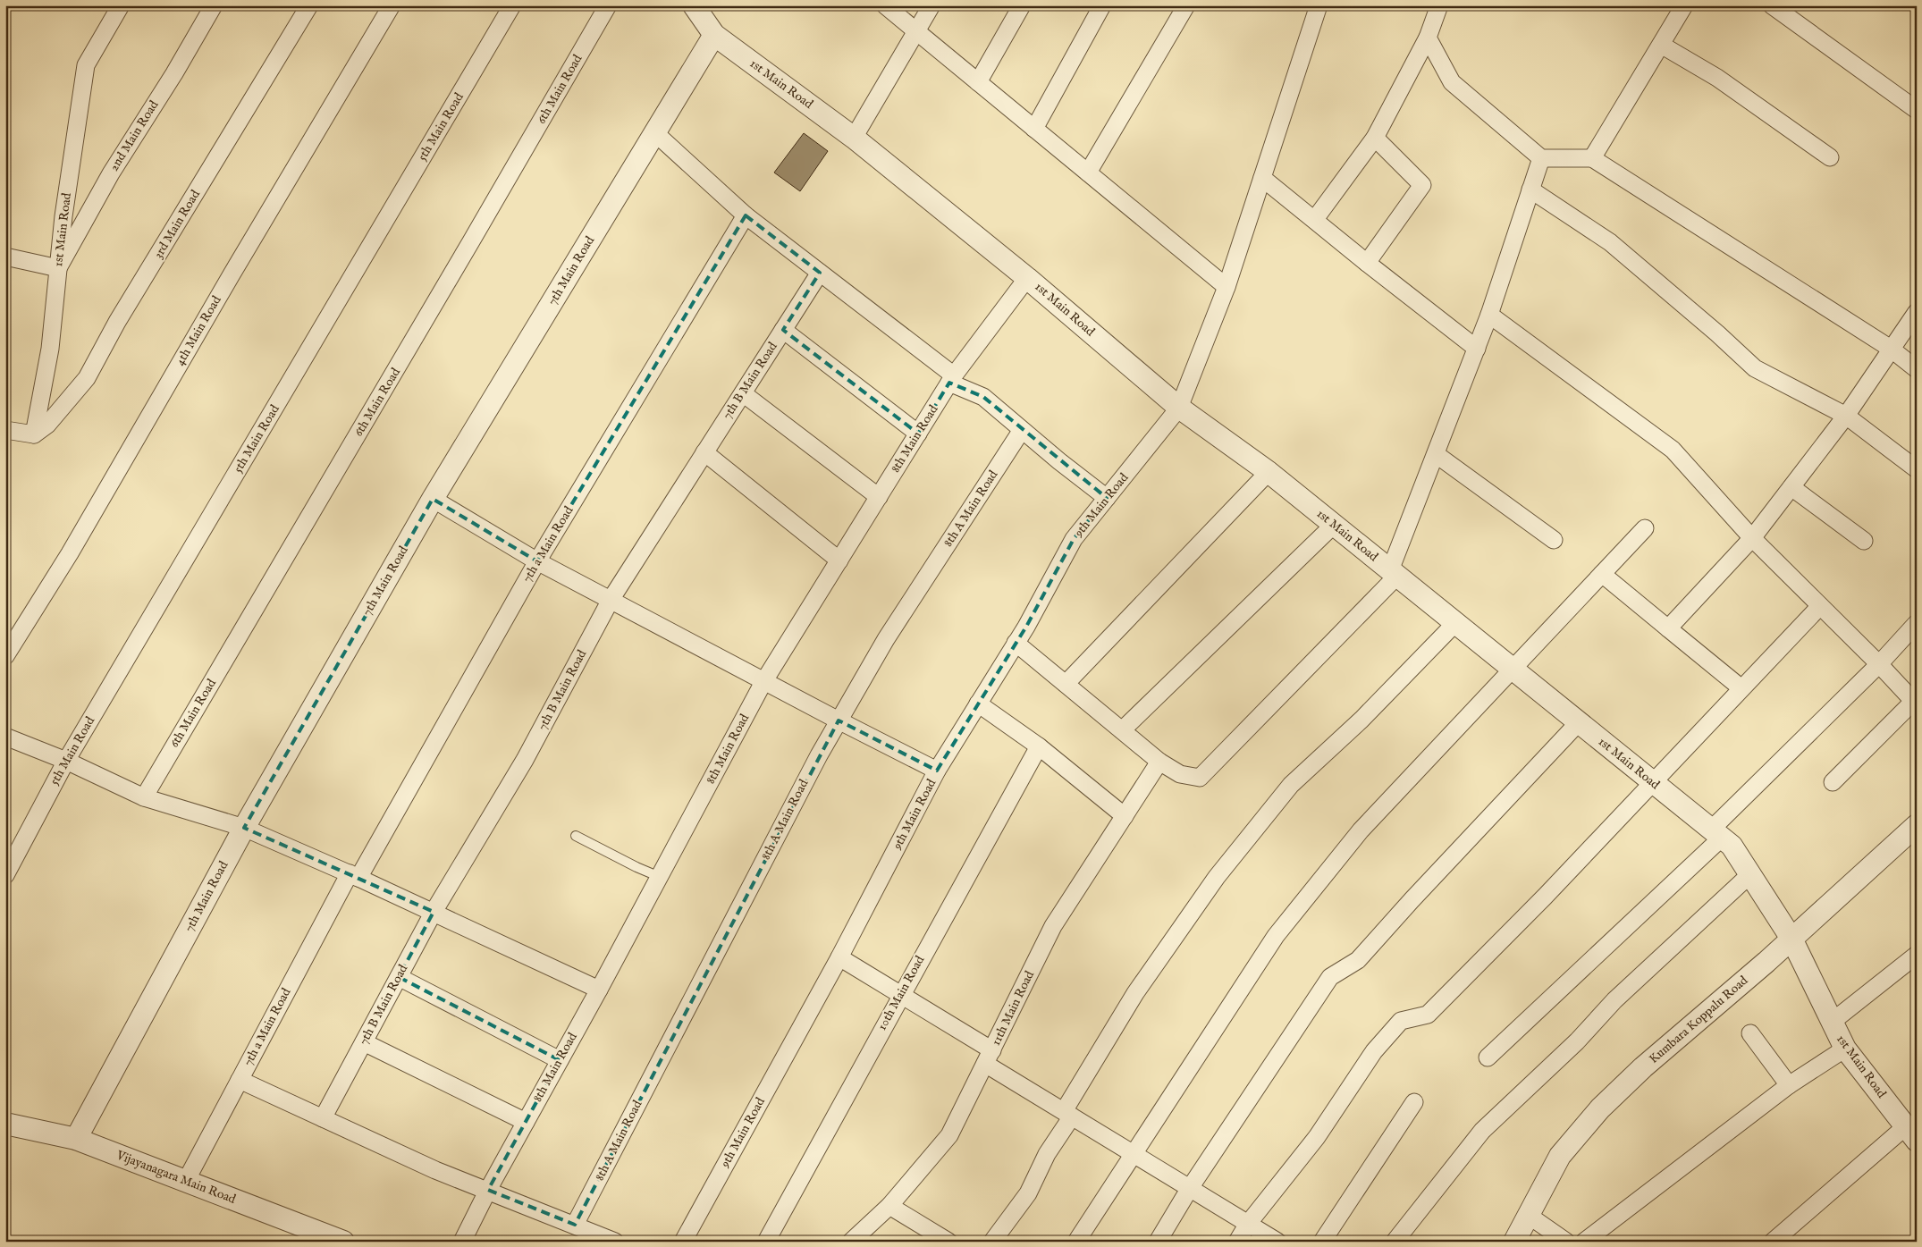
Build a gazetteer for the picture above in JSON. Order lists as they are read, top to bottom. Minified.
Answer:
{"streets":{"street":["1st Main Road","6th Main Road","5th Main Road","2nd Main Road","3rd Main Road","7th Main Road","4th Main Road","7th B Main Road","8th Main Road","9th Main Road","8th A Main Road","7th a Main Road","10th Main Road","11th Main Road","Kumbara Koppalu Road","Vijayanagara Main Road"]},"crossings":[["1st Main Road","2nd Main Road"],["1st Main Road","3rd Main Road"],["1st Main Road","7th Main Road"],["1st Main Road","8th Main Road"],["1st Main Road","9th Main Road"],["1st Main Road","Kumbara Koppalu Road"],["7th Main Road","Vijayanagara Main Road"],["7th a Main Road","Vijayanagara Main Road"]]}
